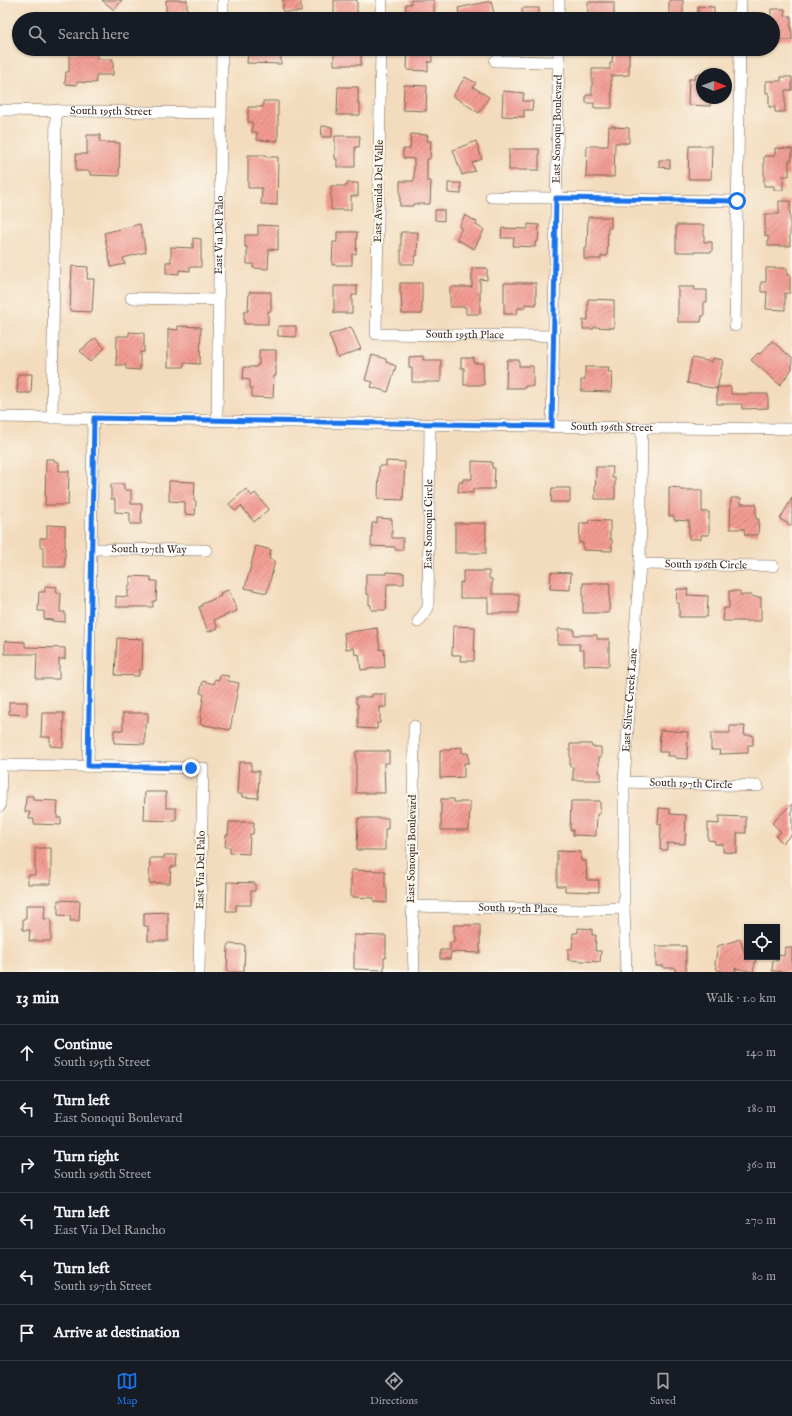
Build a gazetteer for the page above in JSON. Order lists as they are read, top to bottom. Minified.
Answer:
{"streets":{"street":["South 195th Street","East Sonoqui Boulevard","East Avenida Del Valle","East Via Del Palo","South 195th Place","South 196th Street","East Sonoqui Circle","South 197th Way","South 196th Circle","East Silver Creek Lane","South 197th Circle","South 197th Place"]},"crossings":[["South 195th Street","East Via Del Palo"],["East Sonoqui Boulevard","South 195th Place"],["East Sonoqui Boulevard","South 196th Street"],["East Sonoqui Boulevard","South 197th Place"],["East Avenida Del Valle","South 195th Place"],["East Via Del Palo","South 196th Street"],["South 196th Street","East Sonoqui Circle"],["South 196th Street","East Silver Creek Lane"],["South 196th Circle","East Silver Creek Lane"],["East Silver Creek Lane","South 197th Circle"],["East Silver Creek Lane","South 197th Place"]],"north":"right","page":{"search":"Search here","heading":["13 min","Walk · 1.0 km"],"list":[["Continue","South 195th Street","140 m"],["Turn left","East Sonoqui Boulevard","180 m"],["Turn right","South 196th Street","360 m"],["Turn left","East Via Del Rancho","270 m"],["Turn left","South 197th Street","80 m"],"Arrive at destination"],"nav":["Map","Directions","Saved"]}}
